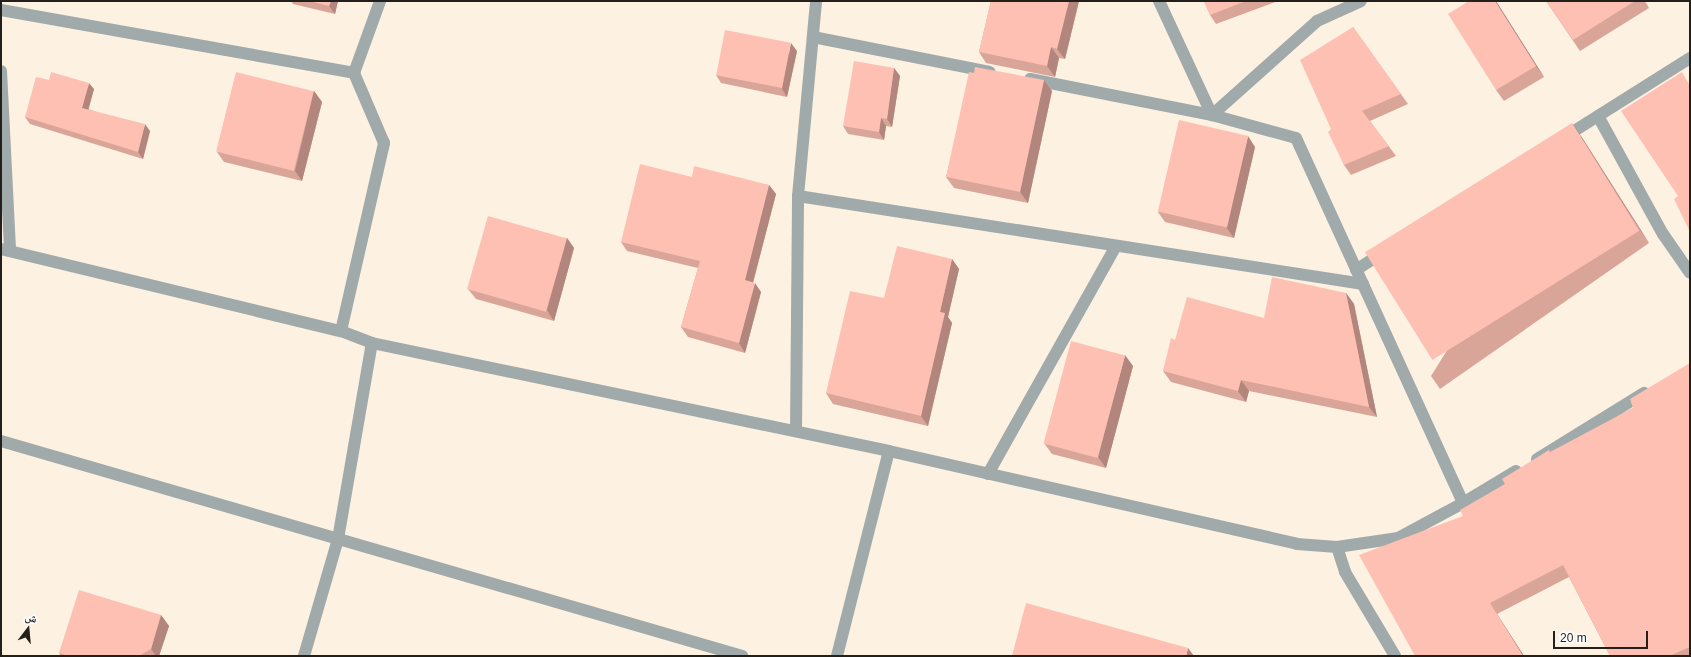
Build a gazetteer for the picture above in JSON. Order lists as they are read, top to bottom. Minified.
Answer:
{"scale_bar":"20 m","north":"top"}
